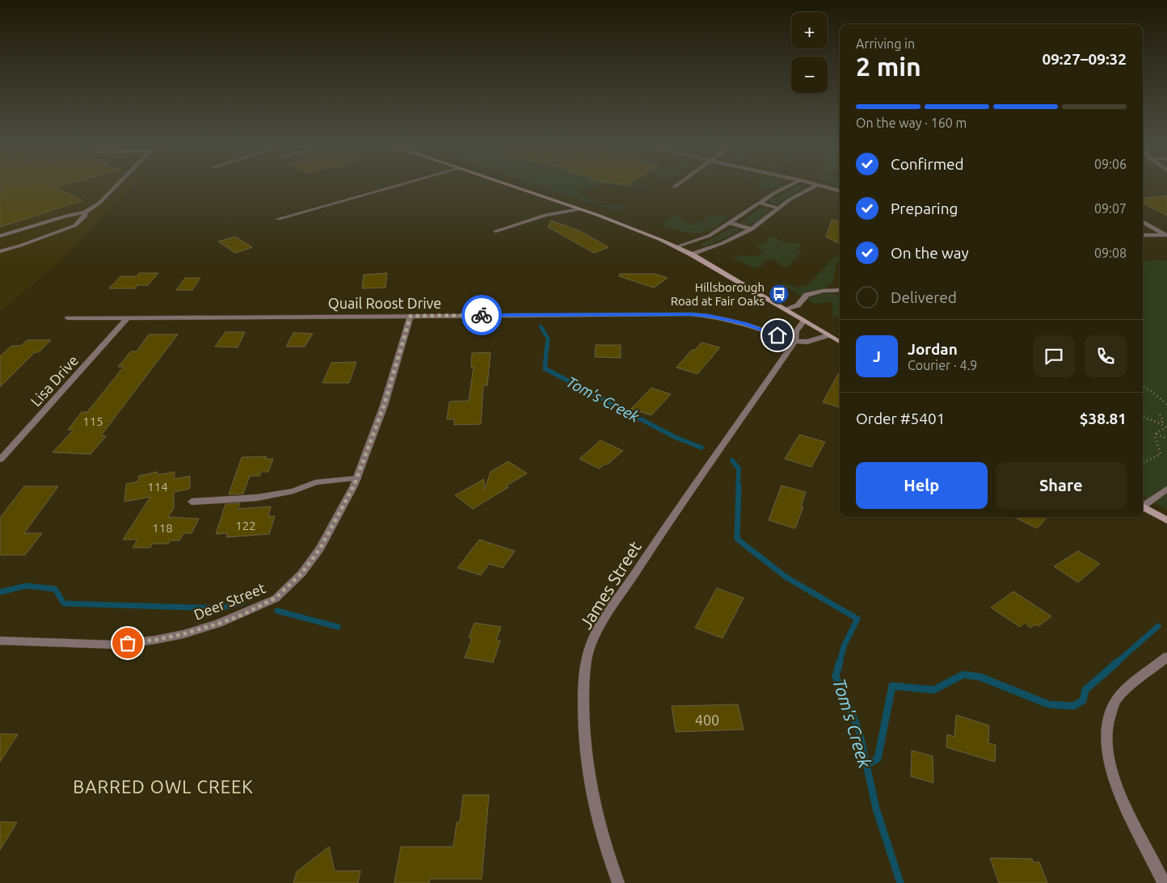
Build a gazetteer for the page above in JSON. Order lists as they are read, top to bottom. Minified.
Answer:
{"streets":{"street":["Quail Roost Drive","Lisa Drive","James Street","Deer Street"]},"crossings":[["Quail Roost Drive","Lisa Drive"],["Quail Roost Drive","James Street"],["Quail Roost Drive","Deer Street"]],"districts":["BARRED OWL CREEK"],"water":["Tom's Creek"],"places":{"bus stop":["Hillsborough Road at Fair Oaks"]},"house_numbers":["115","114","122","118","400"],"page":{"map_buttons":["+","−"],"heading":["2 min","Arriving in","09:27–09:32"],"panel":["Jordan","Courier · 4.9","Order #5401","$38.81"],"bar":"On the way · 160 m","list":[["Confirmed","09:06"],["Preparing","09:07"],["On the way","09:08"],"Delivered"],"round":"J","buttons":["Help","Share"]}}
